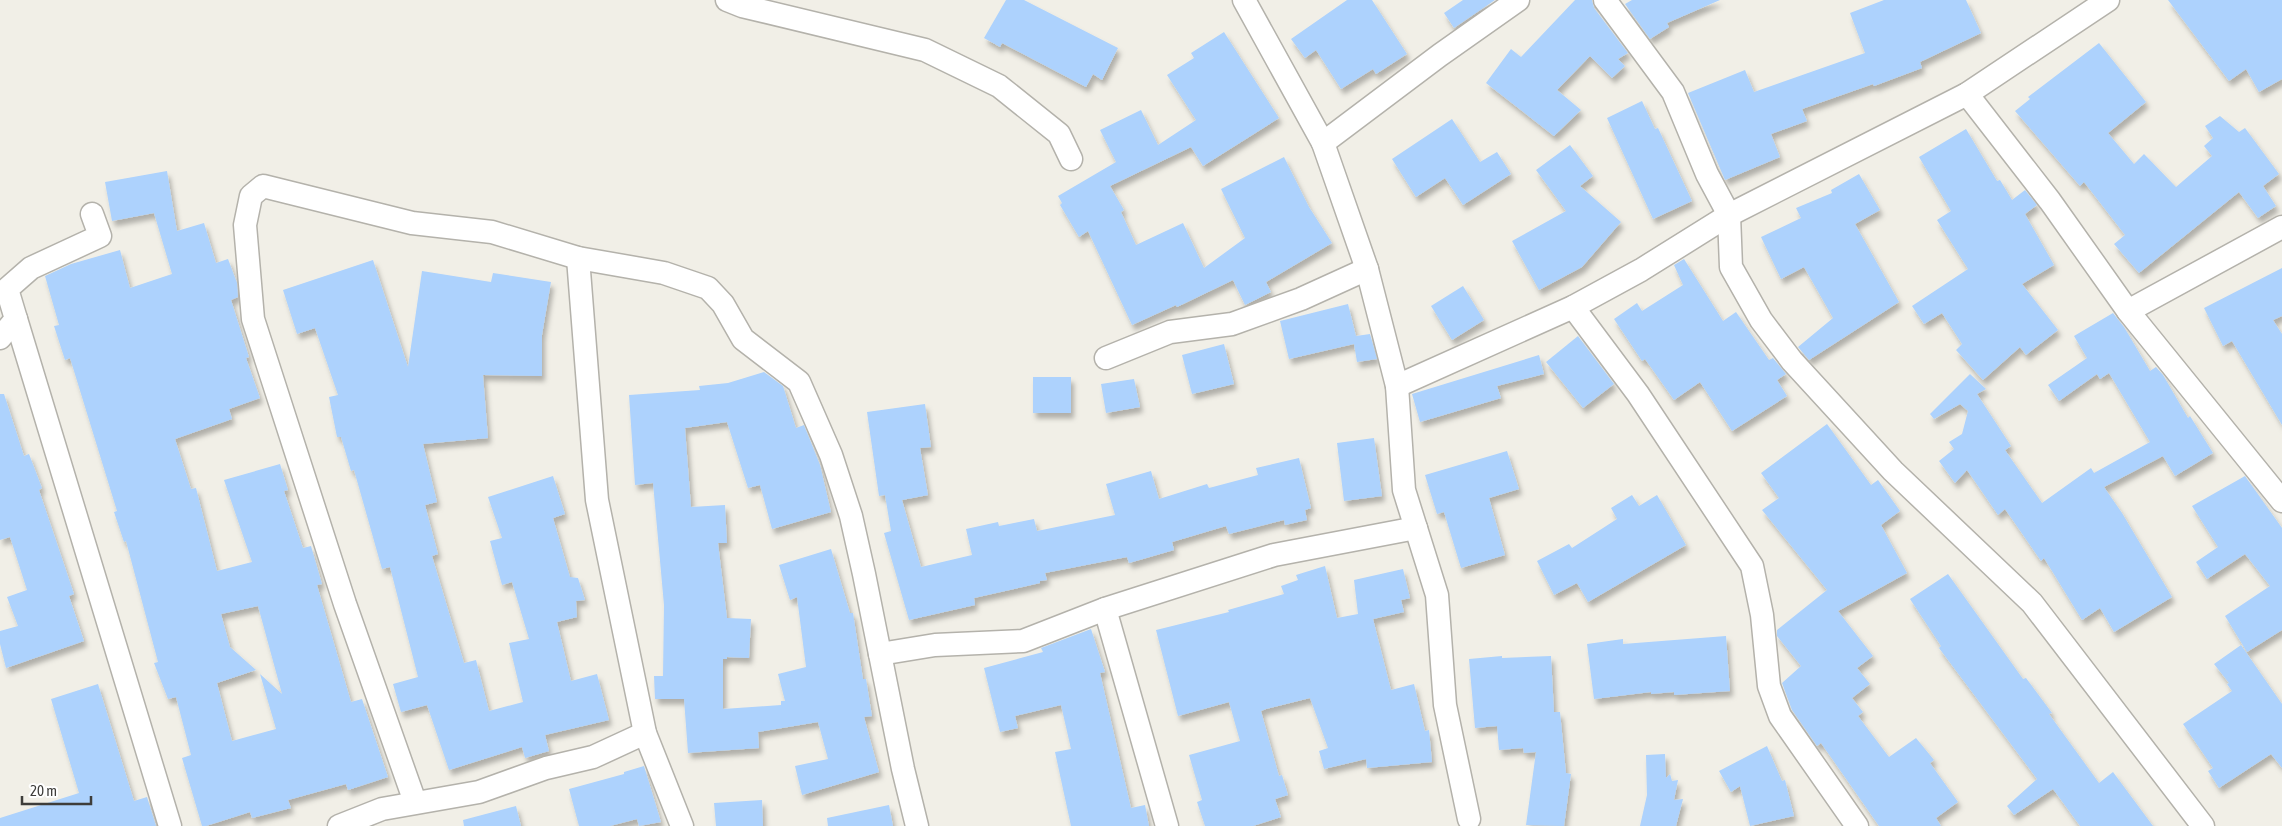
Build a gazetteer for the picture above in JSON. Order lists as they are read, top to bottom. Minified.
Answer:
{"scale_bar":"20 m"}
